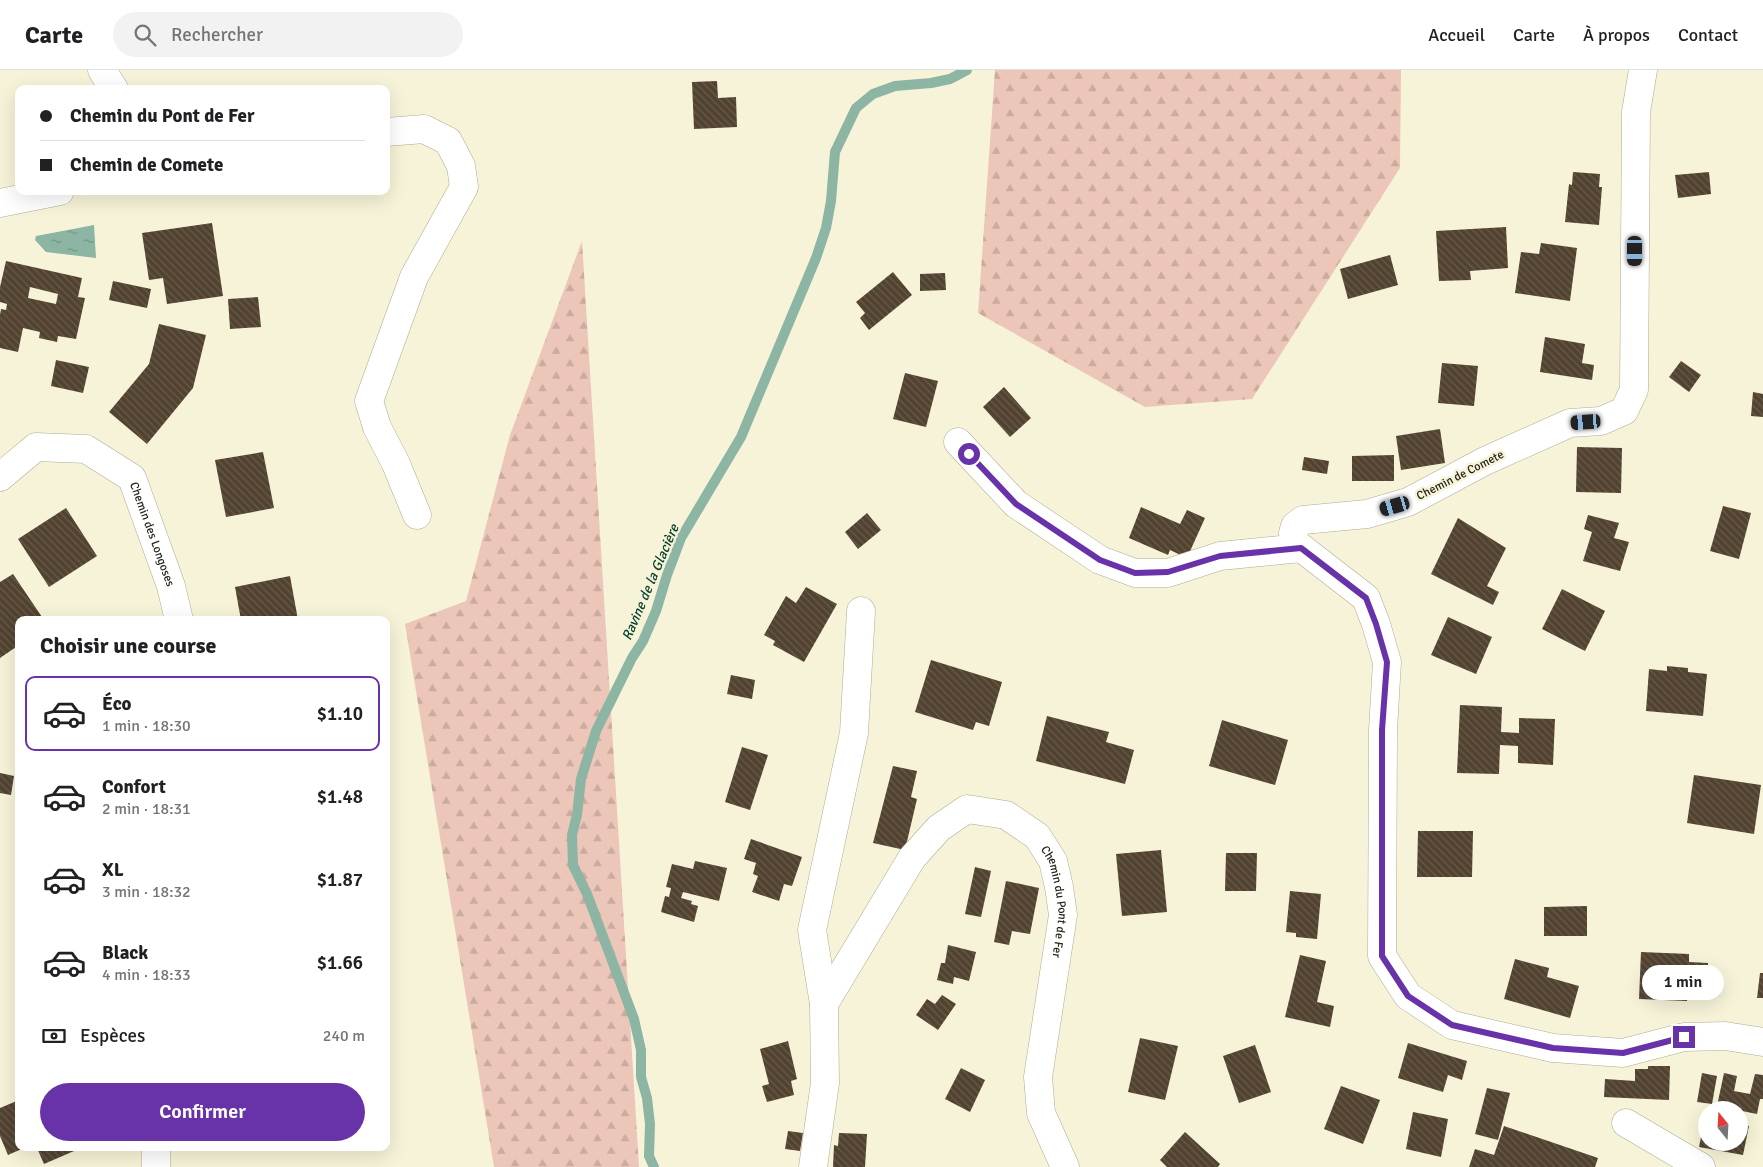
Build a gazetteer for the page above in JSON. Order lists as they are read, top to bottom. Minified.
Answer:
{"streets":{"street":["Chemin de Comete","Chemin des Longoses","Chemin du Pont de Fer"]},"water":["Ravine de la Glacière"],"north":"top","page":{"header":"Carte","search":"Rechercher","nav":["Accueil","Carte","À propos","Contact"],"banner":["Chemin du Pont de Fer","Chemin de Comete"],"heading":"Choisir une course","list":[{"name":"Éco","note":"1 min · 18:30","value":"$1.10"},{"name":"Confort","note":"2 min · 18:31","value":"$1.48"},{"name":"XL","note":"3 min · 18:32","value":"$1.87"},{"name":"Black","note":"4 min · 18:33","value":"$1.66"}],"bubble":"1 min","pay":["Espèces","240 m"],"buttons":"Confirmer"}}
